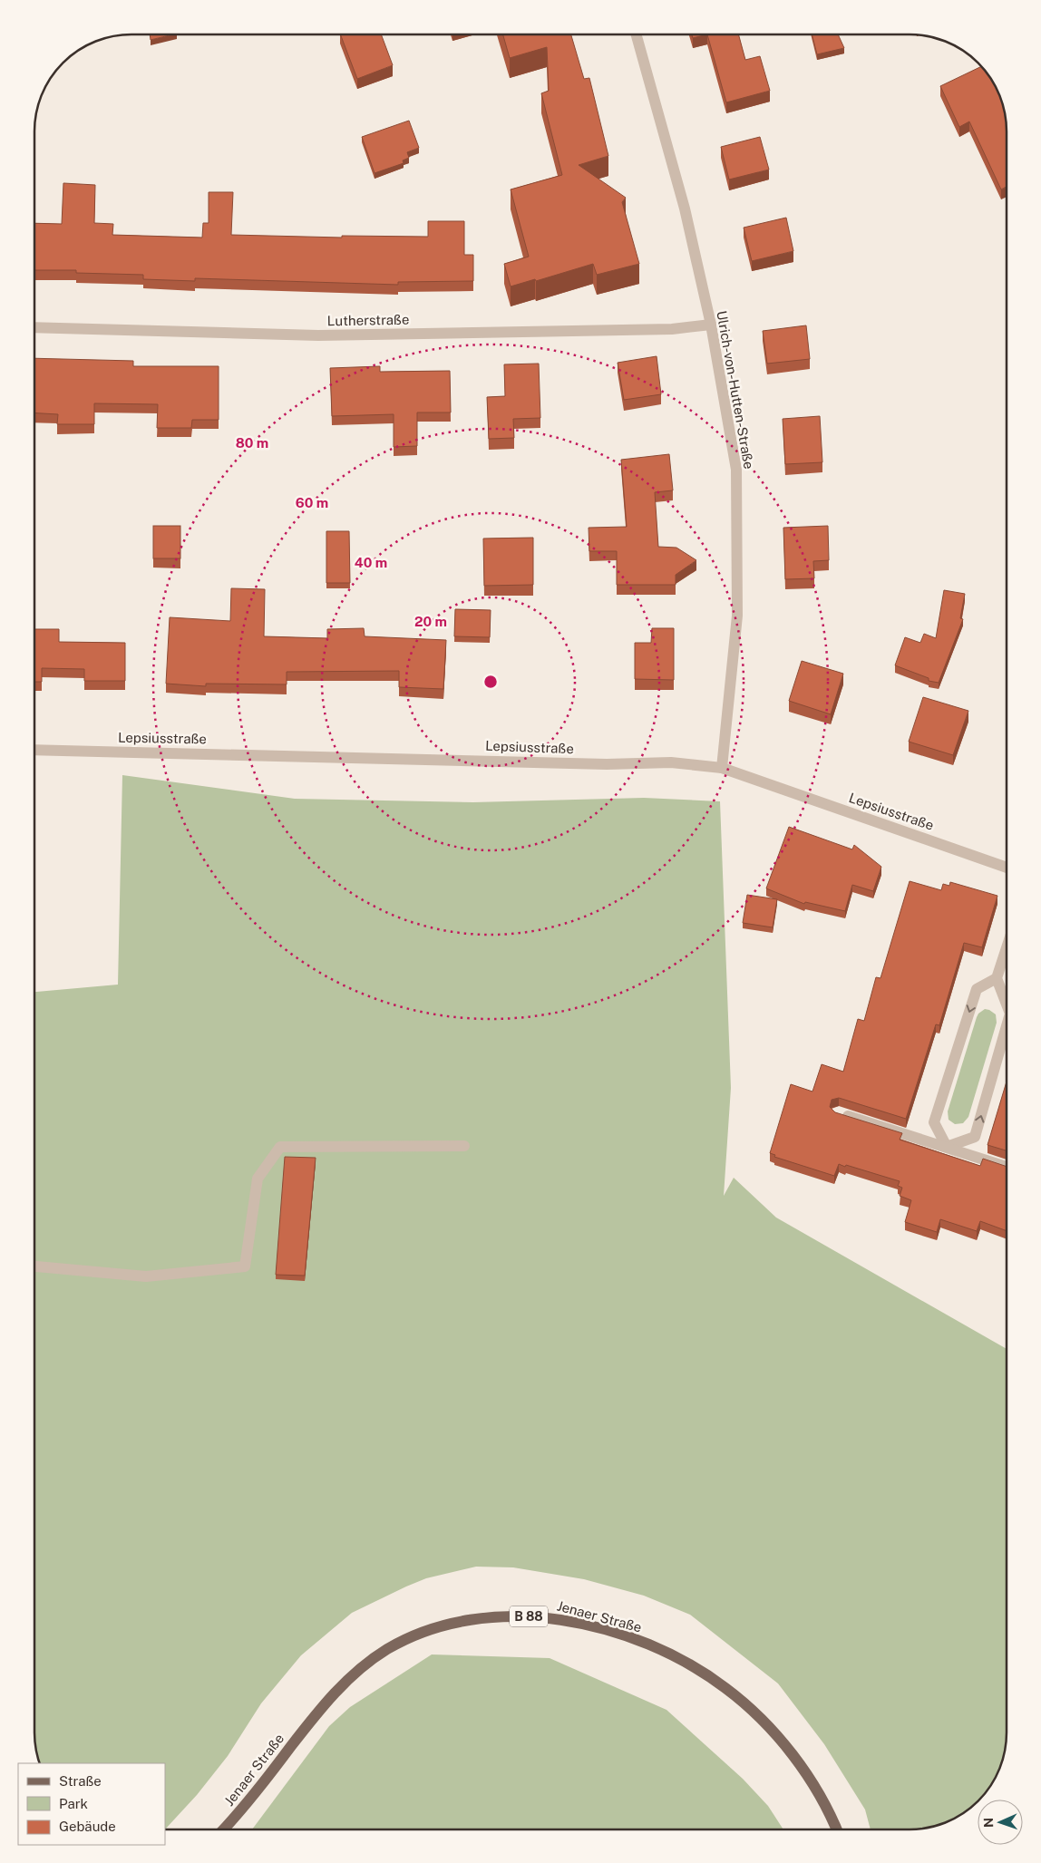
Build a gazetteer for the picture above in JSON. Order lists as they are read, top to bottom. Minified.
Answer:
{"streets":{"main road":["B 88","Jenaer Straße"],"street":["Lutherstraße","Ulrich-von-Hutten-Straße","Lepsiusstraße"]},"crossings":[["Lutherstraße","Ulrich-von-Hutten-Straße"],["Ulrich-von-Hutten-Straße","Lepsiusstraße"]],"legend":["Straße","Park","Gebäude"],"north":"left","rings":["80 m","60 m","40 m","20 m"]}
